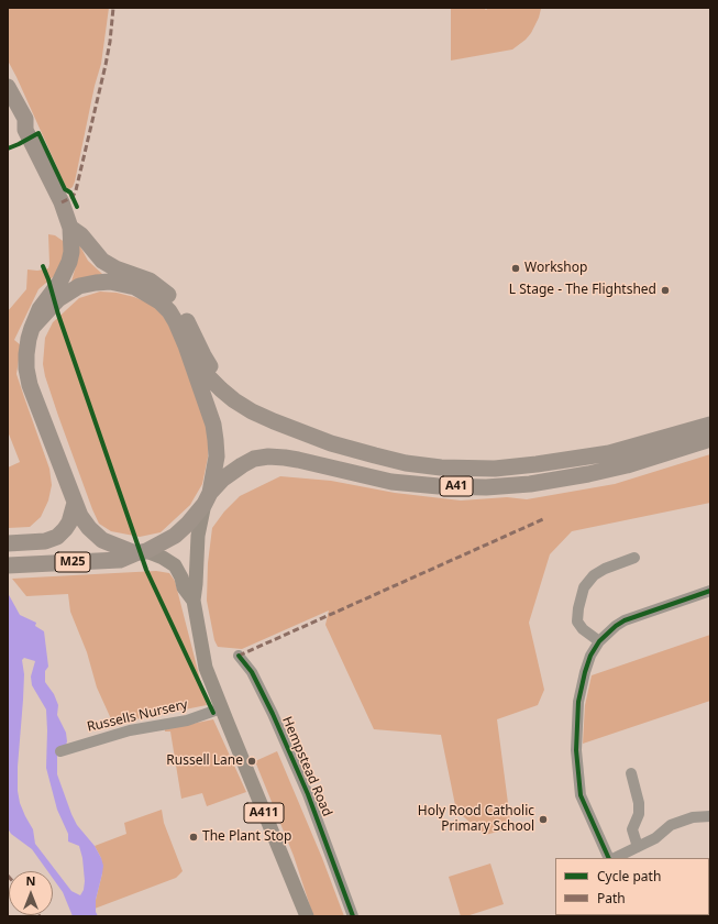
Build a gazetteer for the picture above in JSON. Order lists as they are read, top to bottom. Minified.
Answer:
{"streets":{"highway":["A41","M25"],"main road":["A411"],"street":["Russells Nursery","Hempstead Road"]},"crossings":[["A41","A411"],["M25","A411"],["Russells Nursery","A411"]],"places":["Workshop","L Stage - The Flightshed","Russell Lane","Holy Rood Catholic Primary School","The Plant Stop"],"legend":["Cycle path","Path"],"north":"top"}
